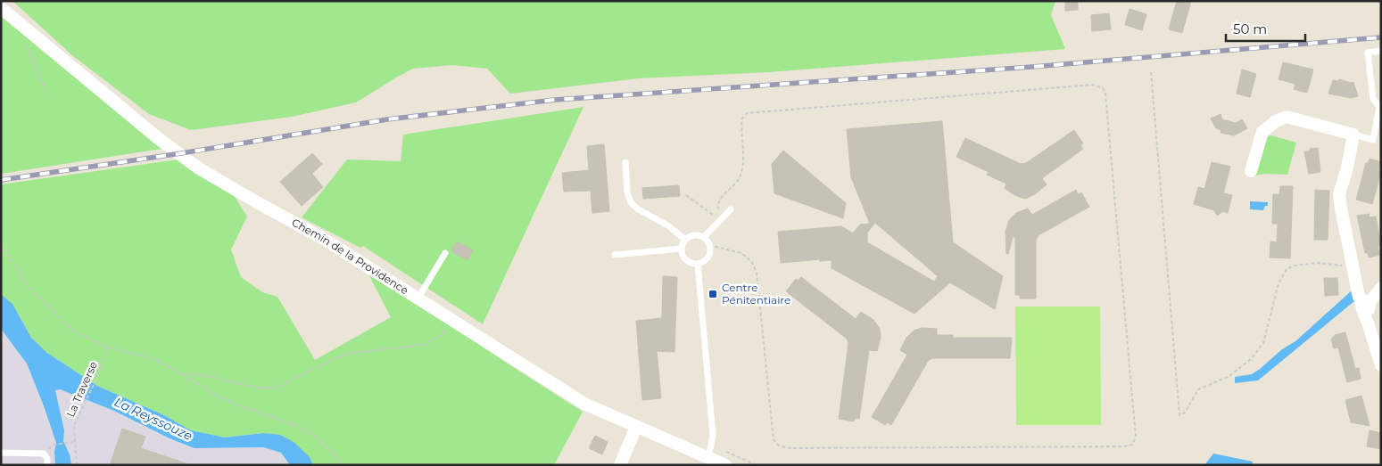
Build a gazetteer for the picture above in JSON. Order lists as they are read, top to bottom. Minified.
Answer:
{"streets":{"street":["Chemin de la Providence"],"path":["La Traverse"]},"water":["La Reyssouze"],"places":{"transit":["Centre Pénitentiaire"]},"scale_bar":"50 m"}
